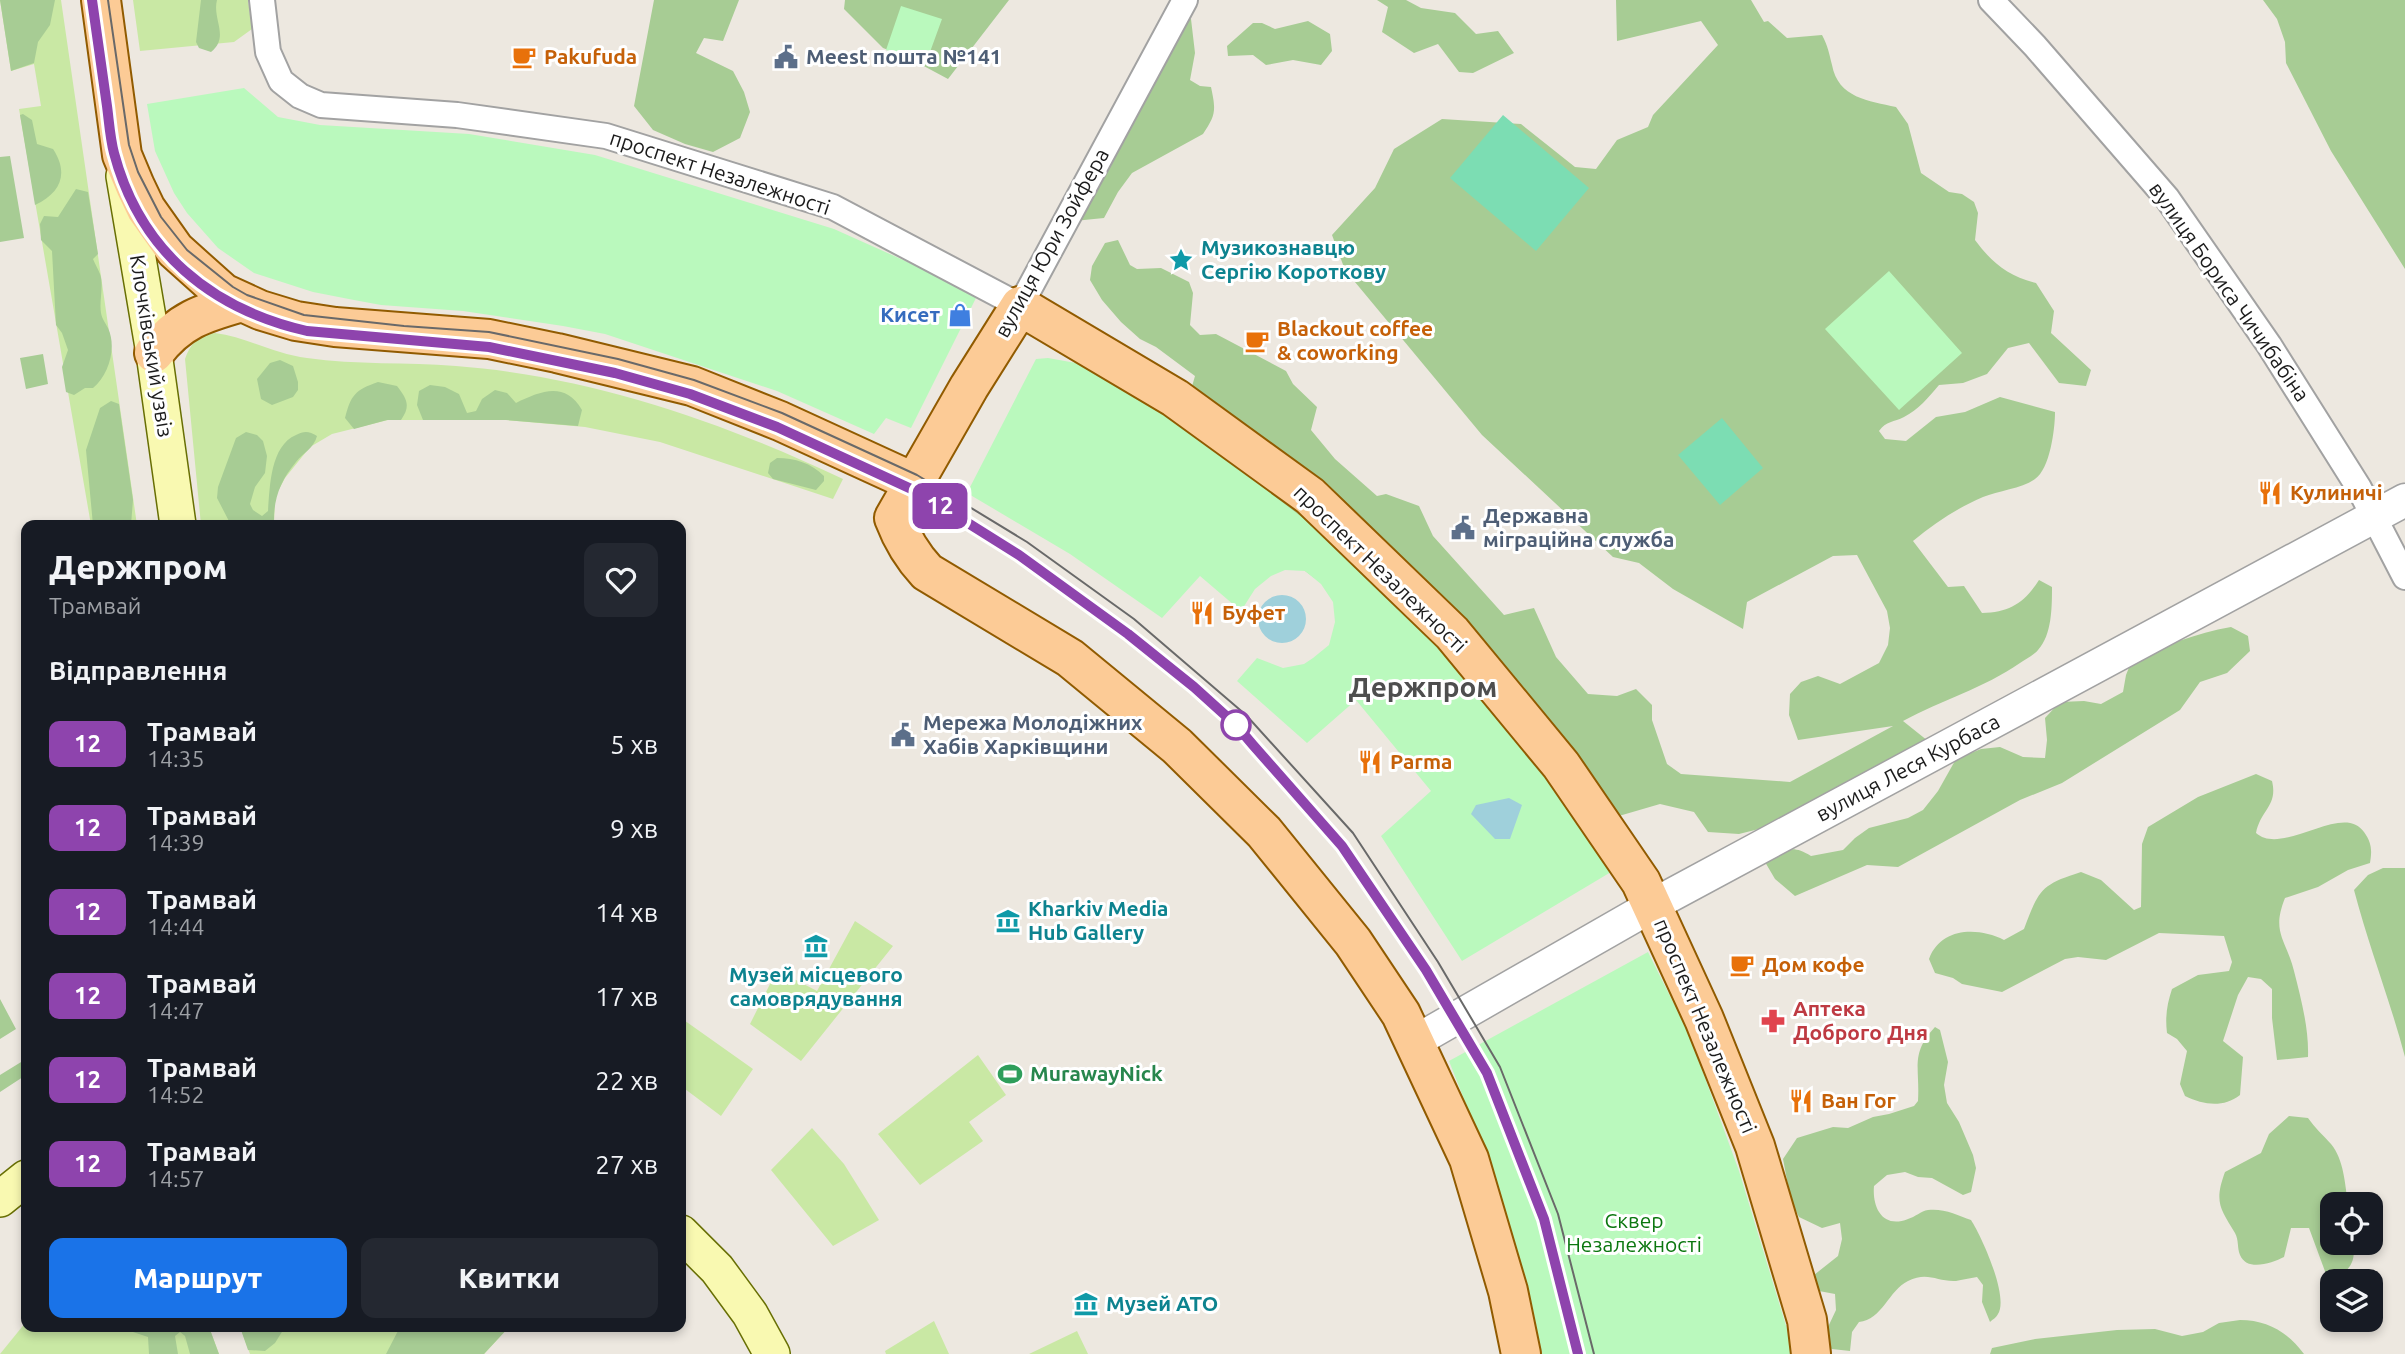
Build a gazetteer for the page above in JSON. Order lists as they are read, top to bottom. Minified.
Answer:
{"streets":{"main road":["проспект Незалежності","вулиця Юри Зойфера","Клочківський узвіз"],"street":["вулиця Бориса Чичибабіна","вулиця Леся Курбаса"]},"crossings":[["проспект Незалежності","вулиця Юри Зойфера"],["проспект Незалежності","вулиця Леся Курбаса"],["вулиця Бориса Чичибабіна","вулиця Леся Курбаса"]],"districts":["Держпром"],"parks":["Сквер Незалежності"],"places":{"cafe":["Pakufuda","Blackout coffee & coworking","Дом кофе"],"public building":["Meest пошта №141","Державна міграційна служба","Мережа Молодіжних Хабів Харківщини"],"place":["Музикознавцю Сергію Короткову"],"shop":["Кисет"],"restaurant":["Кулиничі","Буфет","Parma","Ван Гог"],"museum":["Kharkiv Media Hub Gallery","Музей місцевого самоврядування","Музей АТО"],"pharmacy":["Аптека Доброго Дня"],"sports":["MurawayNick"]},"lines":["tram line 12"],"page":{"on_map":"12","heading":[["Держпром","Трамвай"],"Відправлення"],"list":[{"mark":"12","name":"Трамвай","note":"14:35","value":"5 хв"},{"mark":"12","name":"Трамвай","note":"14:39","value":"9 хв"},{"mark":"12","name":"Трамвай","note":"14:44","value":"14 хв"},{"mark":"12","name":"Трамвай","note":"14:47","value":"17 хв"},{"mark":"12","name":"Трамвай","note":"14:52","value":"22 хв"},{"mark":"12","name":"Трамвай","note":"14:57","value":"27 хв"}],"buttons":["Маршрут","Квитки"]}}
